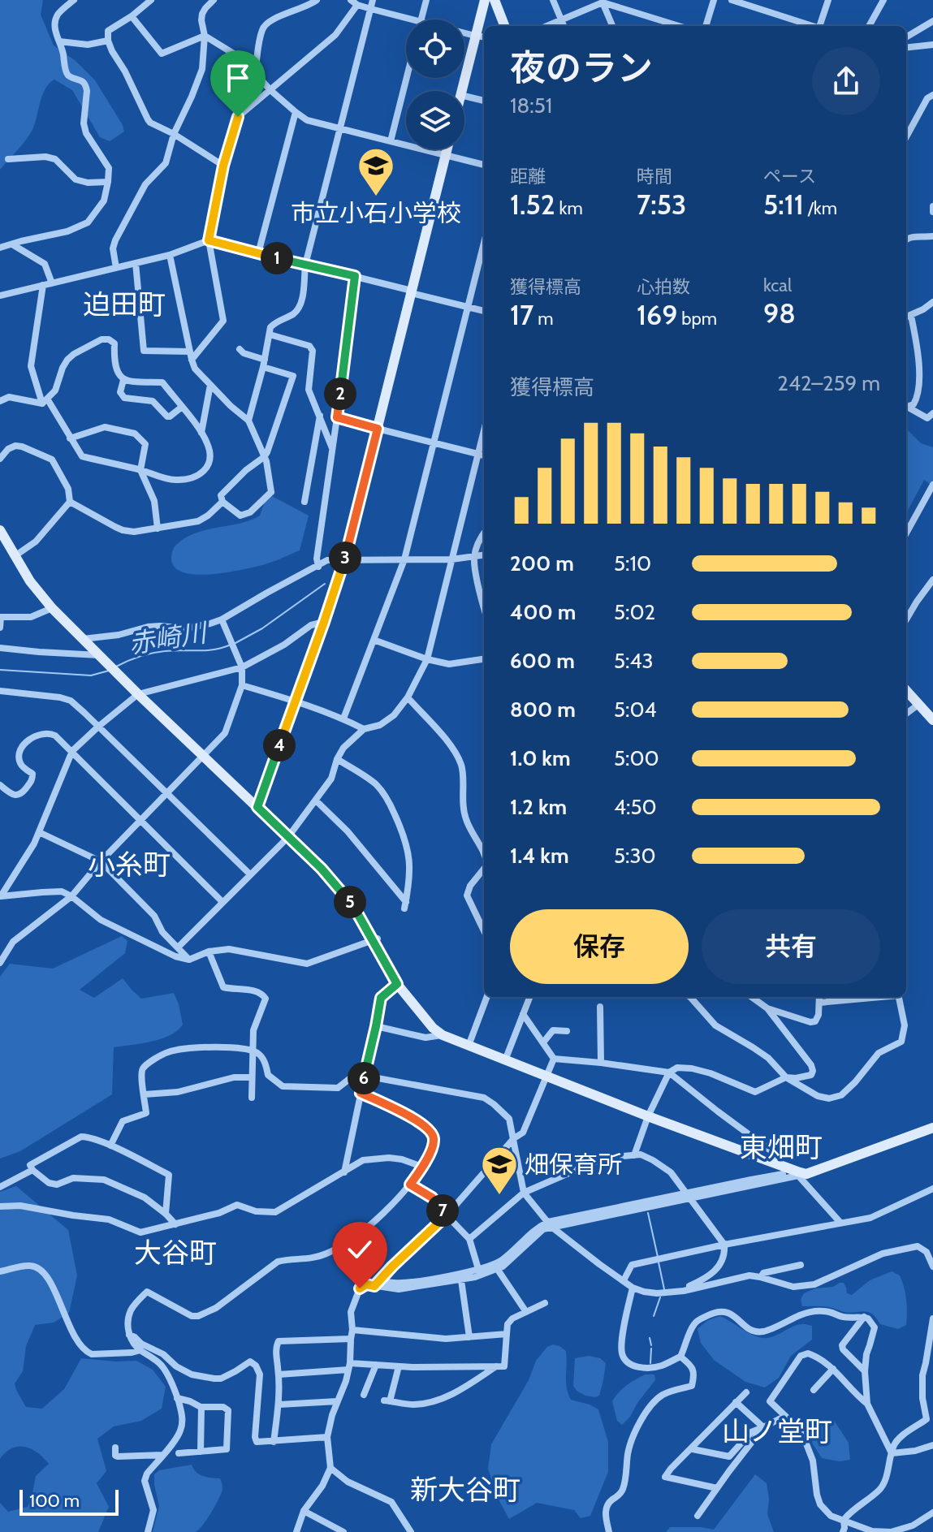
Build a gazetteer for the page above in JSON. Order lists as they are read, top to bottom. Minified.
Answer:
{"districts":["迫田町","小糸町","東畑町","大谷町","山ノ堂町","新大谷町"],"water":["赤崎川"],"places":{"school or university":["市立小石小学校","畑保育所"]},"scale_bar":"100 m","page":{"heading":["夜のラン","18:51"],"stats":[["距離","1.52 km"],["時間","7:53"],["ペース","5:11 /km"],["獲得標高","17 m"],["心拍数","169 bpm"],["kcal","98"]],"pins":["1","2","3","4","5","6","7"],"chart":["獲得標高","242–259 m"],"list":[{"name":"200 m","note":"5:10"},{"name":"400 m","note":"5:02"},{"name":"600 m","note":"5:43"},{"name":"800 m","note":"5:04"},{"name":"1.0 km","note":"5:00"},{"name":"1.2 km","note":"4:50"},{"name":"1.4 km","note":"5:30"}],"buttons":["保存","共有"],"scale":"100 m"}}
